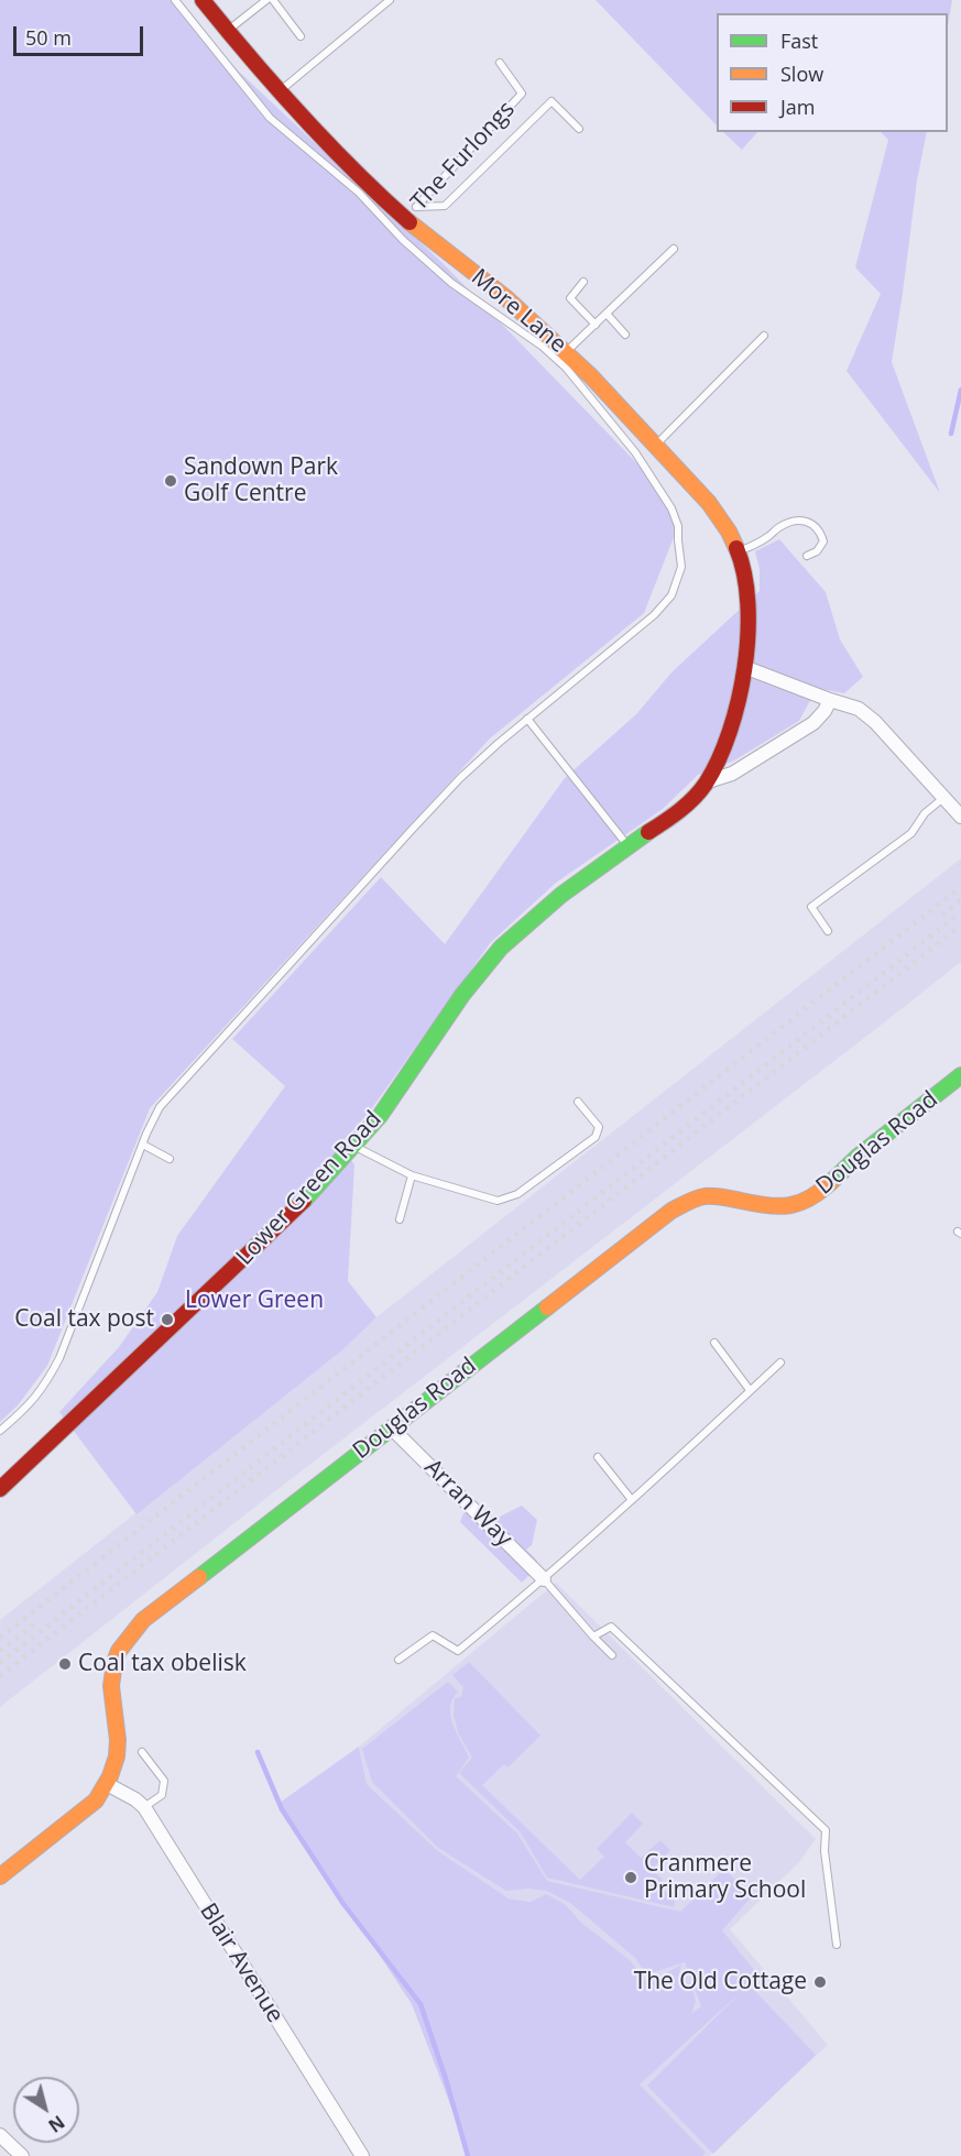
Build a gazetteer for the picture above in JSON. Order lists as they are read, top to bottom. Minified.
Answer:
{"streets":{"street":["More Lane","Douglas Road","Lower Green Road","Arran Way","Blair Avenue"],"lane":["The Furlongs"]},"crossings":[["The Furlongs","More Lane"],["More Lane","Lower Green Road"],["Douglas Road","Arran Way"],["Douglas Road","Blair Avenue"]],"parks":["Lower Green"],"places":["Sandown Park Golf Centre","Coal tax post","Coal tax obelisk","Cranmere Primary School","The Old Cottage"],"legend":["Fast","Slow","Jam"],"scale_bar":"50 m","north":"bottom right"}
